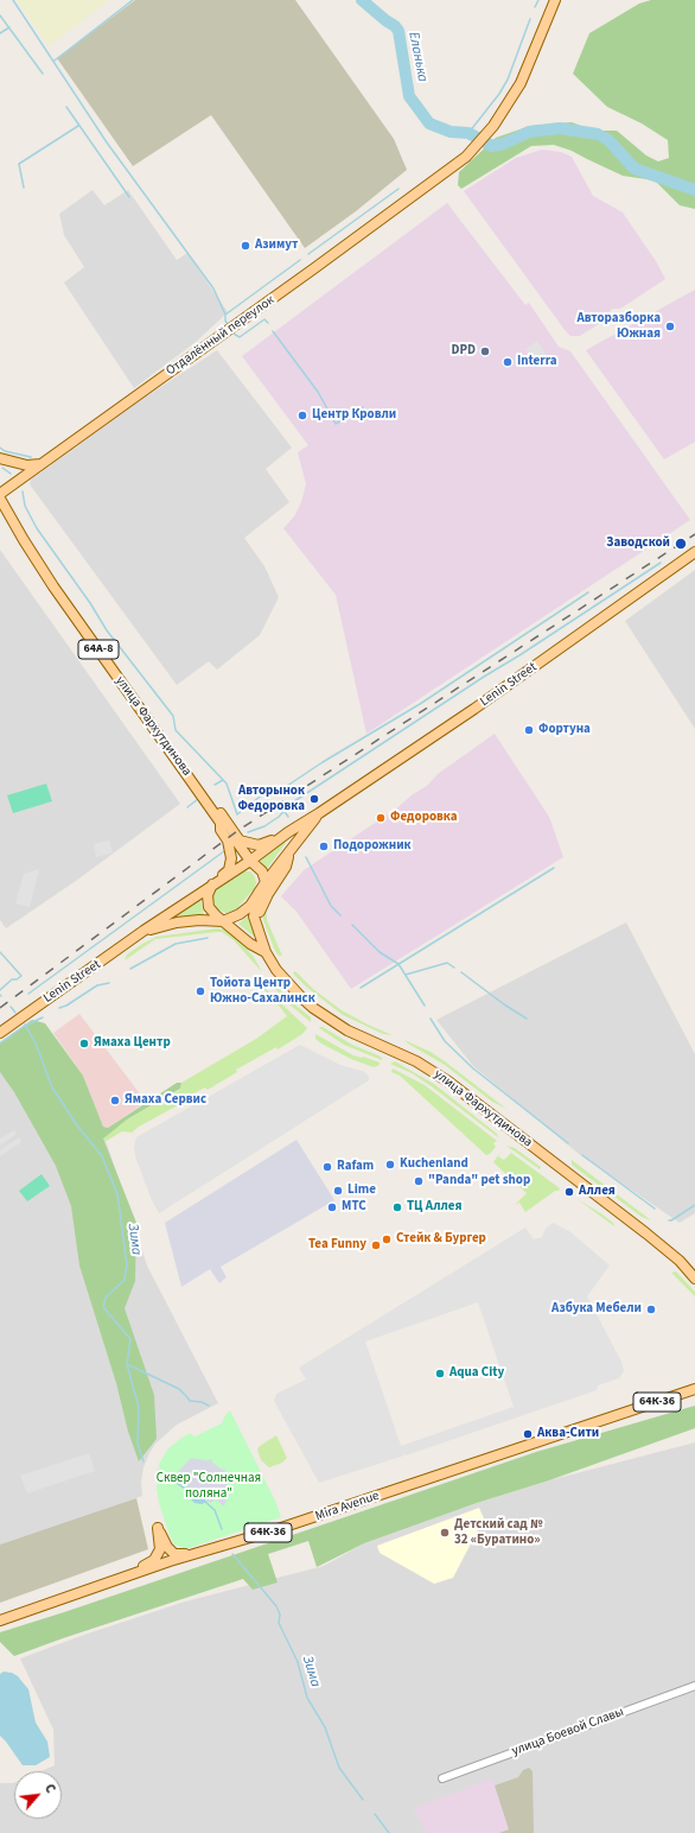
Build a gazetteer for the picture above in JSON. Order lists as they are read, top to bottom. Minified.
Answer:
{"streets":{"main road":["Отдалённый переулок","64А-8","Lenin Street","улица Фархутдинова","64К-36","Mira Avenue"],"street":["улица Боевой Славы"]},"crossings":[["64А-8","Lenin Street"],["64А-8","улица Фархутдинова"],["Lenin Street","улица Фархутдинова"]],"water":["Еланька","Зима"],"parks":["Сквер \"Солнечная поляна\""],"places":["Азимут","Авторазборка Южная","DPD","Interra","Центр Кровли","Заводской","Фортуна","Авторынок Федоровка","Федоровка","Подорожник","Тойота Центр Южно-Сахалинск","Ямаха Центр","Ямаха Сервис","Kuchenland","Rafam","\"Panda\" pet shop","Lime","Аллея","МТС","ТЦ Аллея","Стейк & Бургер","Tea Funny","Азбука Мебели","Aqua City","Аква-Сити","Детский сад № 32 «Буратино»"],"north":"top right"}
